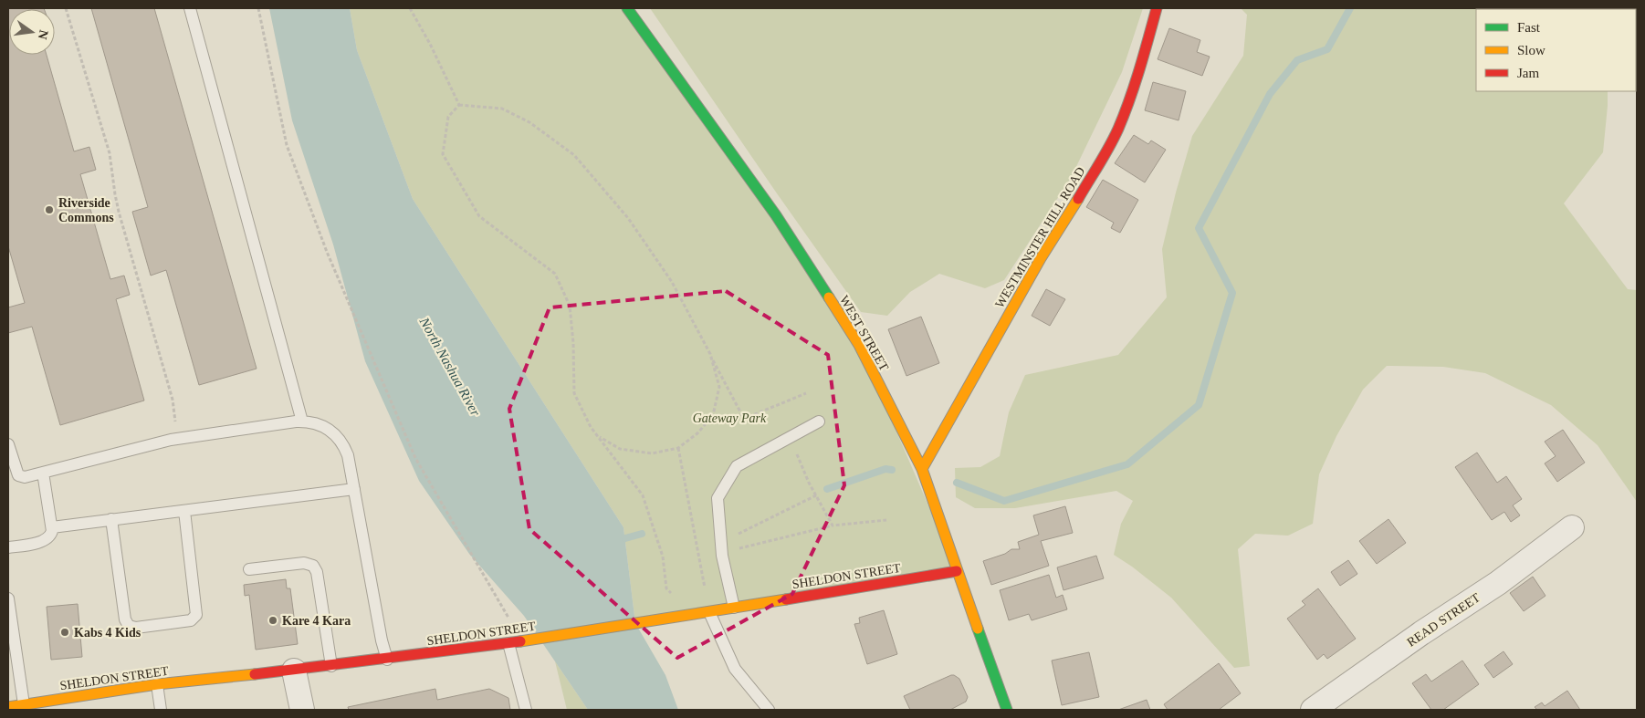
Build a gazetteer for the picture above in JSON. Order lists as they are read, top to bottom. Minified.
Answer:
{"streets":{"street":["WESTMINSTER HILL ROAD","WEST STREET","SHELDON STREET","READ STREET"]},"crossings":[["WESTMINSTER HILL ROAD","WEST STREET"],["WEST STREET","SHELDON STREET"]],"water":["North Nashua River"],"parks":["Gateway Park"],"places":["Riverside Commons","Kare 4 Kara","Kabs 4 Kids"],"legend":["Fast","Slow","Jam"],"north":"right"}
